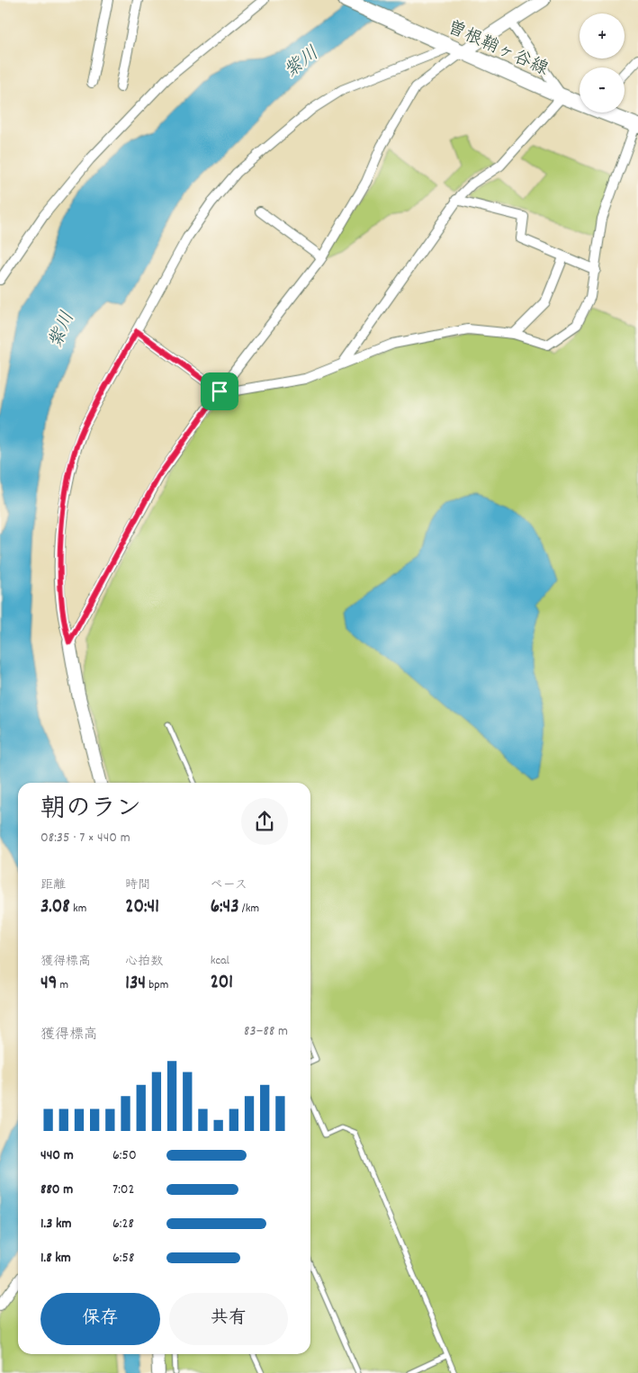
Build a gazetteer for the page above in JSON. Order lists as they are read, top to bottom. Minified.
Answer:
{"streets":{"main road":["曽根鞘ヶ谷線"]},"water":["紫川"],"page":{"map_buttons":["+","−"],"heading":["朝のラン","08:35 · 7 × 440 m"],"stats":[["距離","3.08 km"],["時間","20:41"],["ペース","6:43 /km"],["獲得標高","49 m"],["心拍数","134 bpm"],["kcal","201"]],"chart":["獲得標高","83–88 m"],"list":[{"name":"440 m","note":"6:50"},{"name":"880 m","note":"7:02"},{"name":"1.3 km","note":"6:28"},{"name":"1.8 km","note":"6:58"}],"buttons":["保存","共有"]}}
